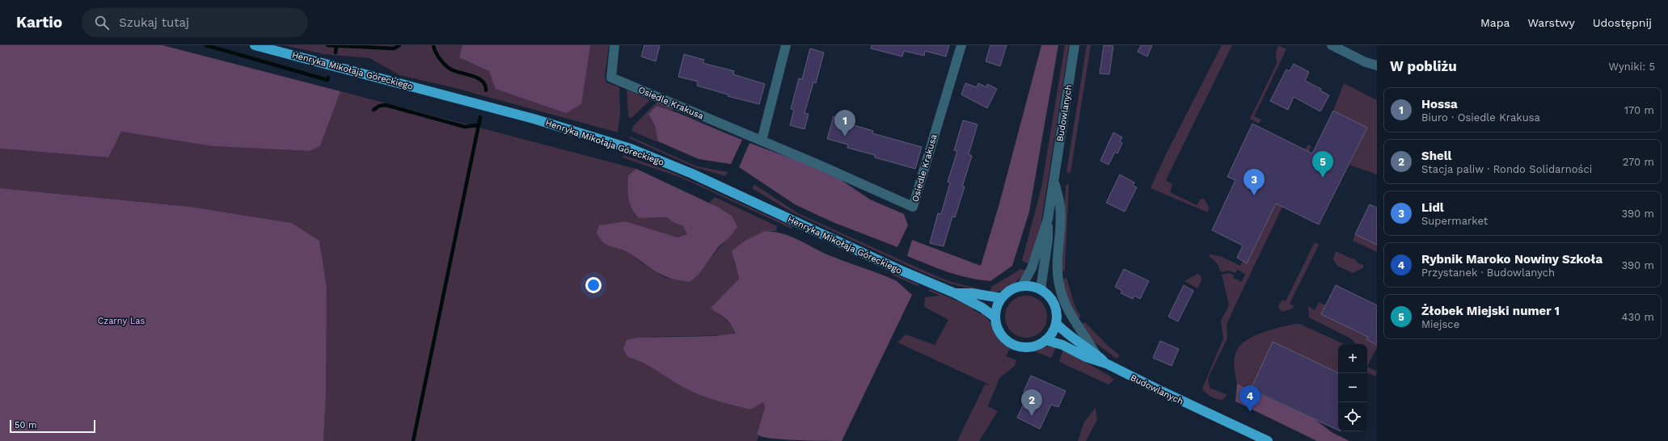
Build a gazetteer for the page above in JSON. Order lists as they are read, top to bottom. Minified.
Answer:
{"streets":{"main road":["Henryka Mikołaja Góreckiego","Budowlanych"],"street":["Osiedle Krakusa"]},"crossings":[["Henryka Mikołaja Góreckiego","Budowlanych"]],"parks":["Czarny Las"],"scale_bar":"50 m","page":{"header":"Kartio","search":"Szukaj tutaj","nav":["Mapa","Warstwy","Udostępnij"],"heading":["W pobliżu","Wyniki: 5"],"list":[{"mark":"1","name":"Hossa","note":"Biuro · Osiedle Krakusa","value":"170 m"},{"mark":"2","name":"Shell","note":"Stacja paliw · Rondo Solidarności","value":"270 m"},{"mark":"3","name":"Lidl","note":"Supermarket","value":"390 m"},{"mark":"4","name":"Rybnik Maroko Nowiny Szkoła","note":"Przystanek · Budowlanych","value":"390 m"},{"mark":"5","name":"Żłobek Miejski numer 1","note":"Miejsce","value":"430 m"}],"pins":["1","5","3","4","2"],"map_buttons":["+","−"],"scale":"50 m"}}
